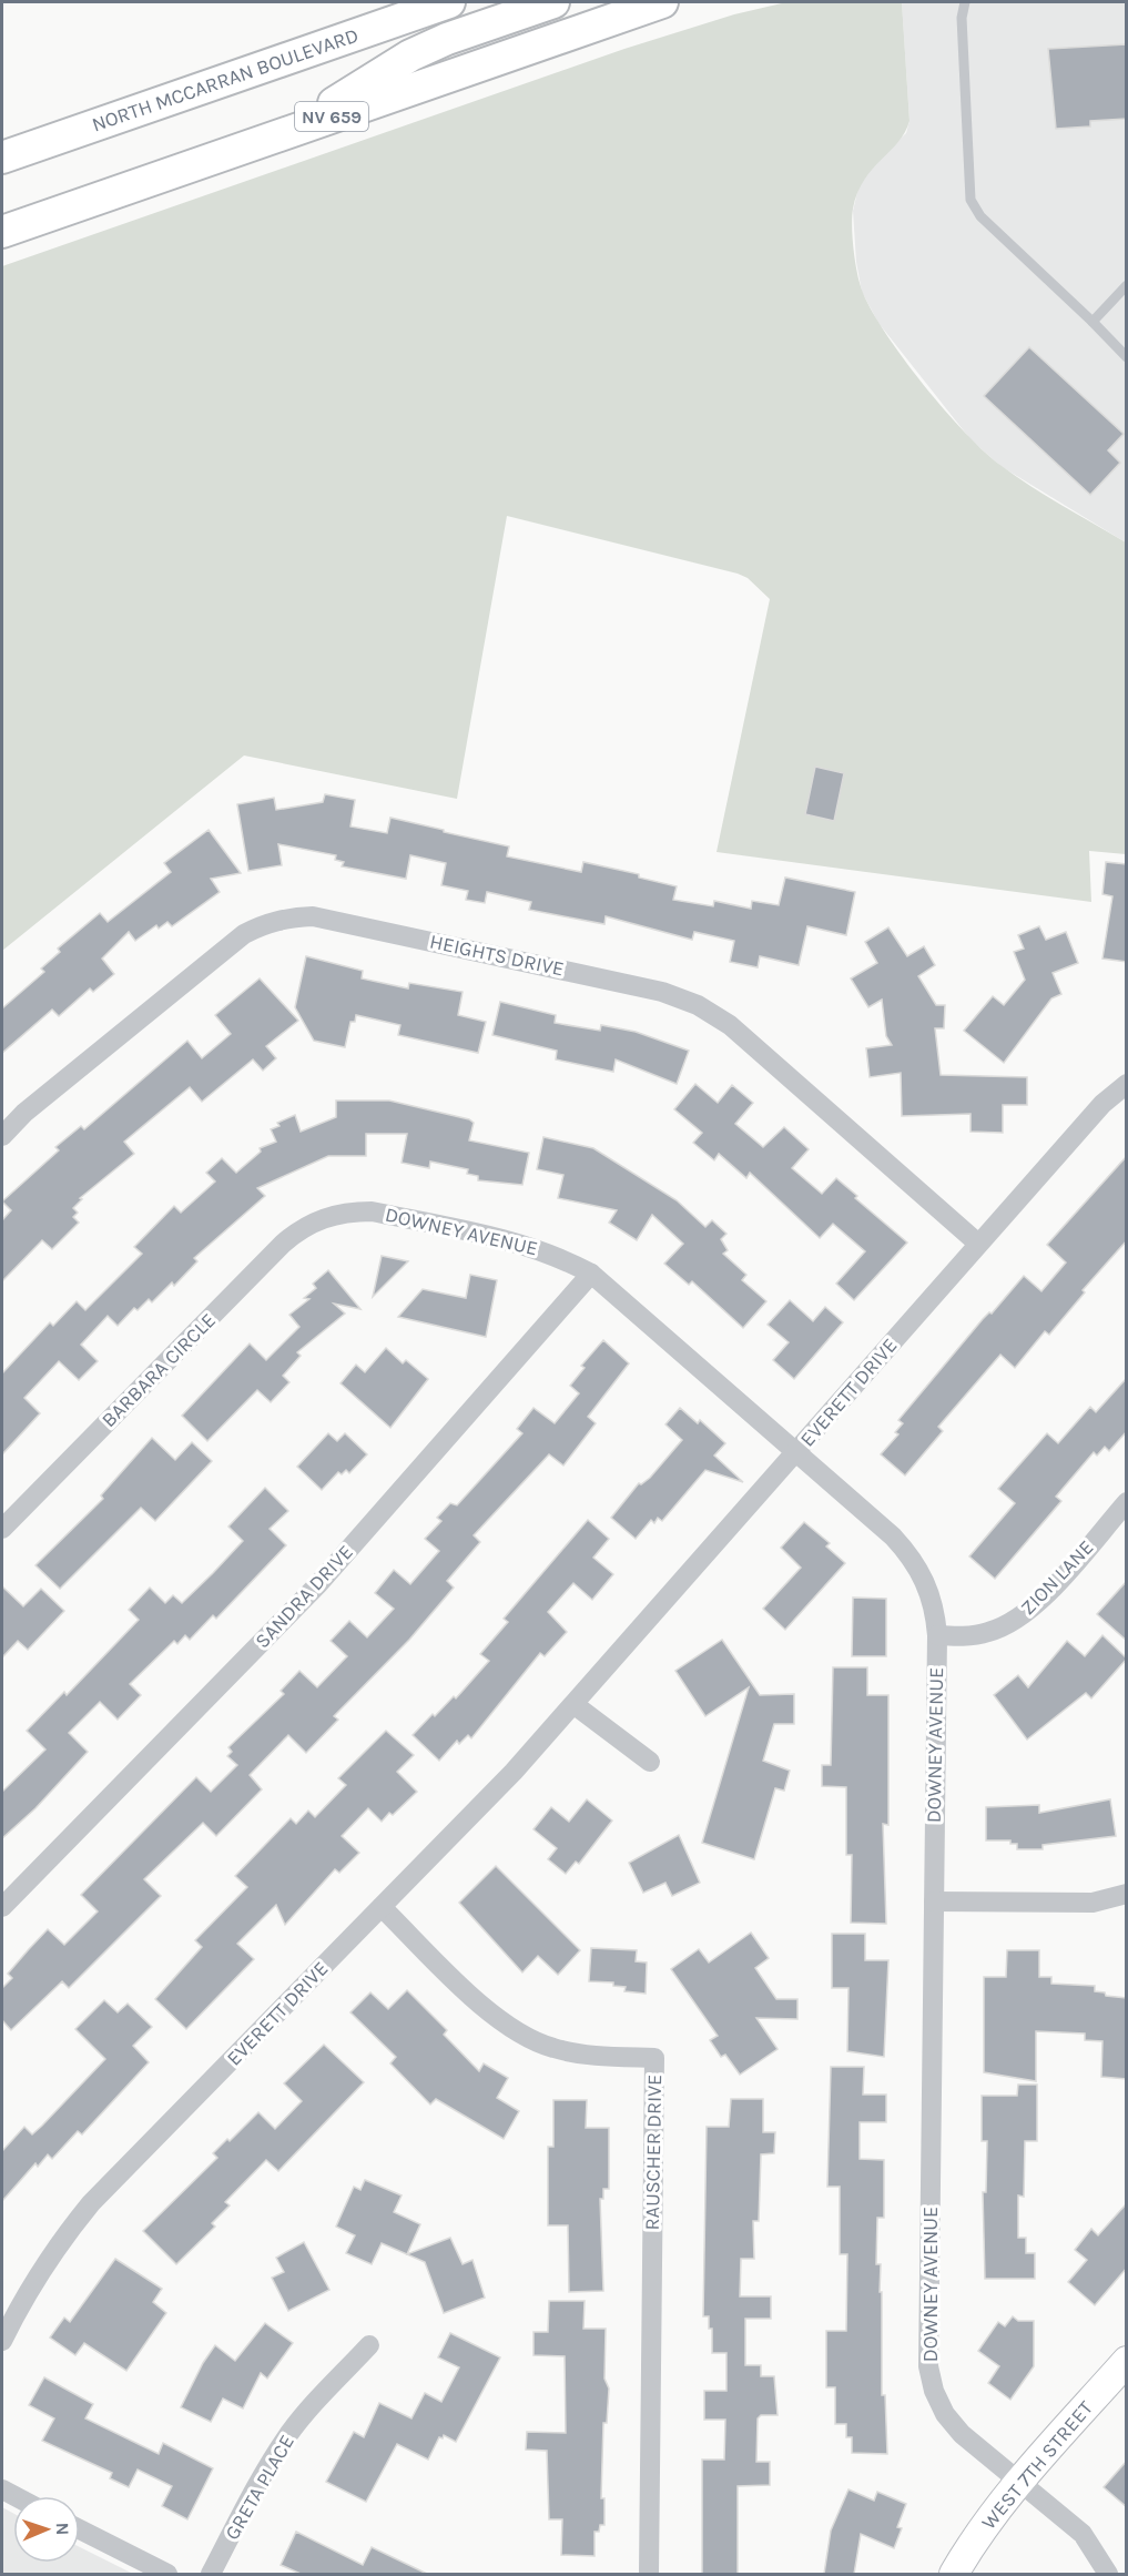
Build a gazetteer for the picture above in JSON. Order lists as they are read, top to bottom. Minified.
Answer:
{"streets":{"main road":["NORTH MCCARRAN BOULEVARD","NV 659","WEST 7TH STREET"],"street":["HEIGHTS DRIVE","DOWNEY AVENUE","BARBARA CIRCLE","EVERETT DRIVE","ZION LANE","SANDRA DRIVE","RAUSCHER DRIVE","GRETA PLACE"]},"crossings":[["HEIGHTS DRIVE","EVERETT DRIVE"],["DOWNEY AVENUE","BARBARA CIRCLE"],["DOWNEY AVENUE","EVERETT DRIVE"],["DOWNEY AVENUE","ZION LANE"],["DOWNEY AVENUE","SANDRA DRIVE"],["DOWNEY AVENUE","WEST 7TH STREET"],["EVERETT DRIVE","RAUSCHER DRIVE"]],"north":"right"}
